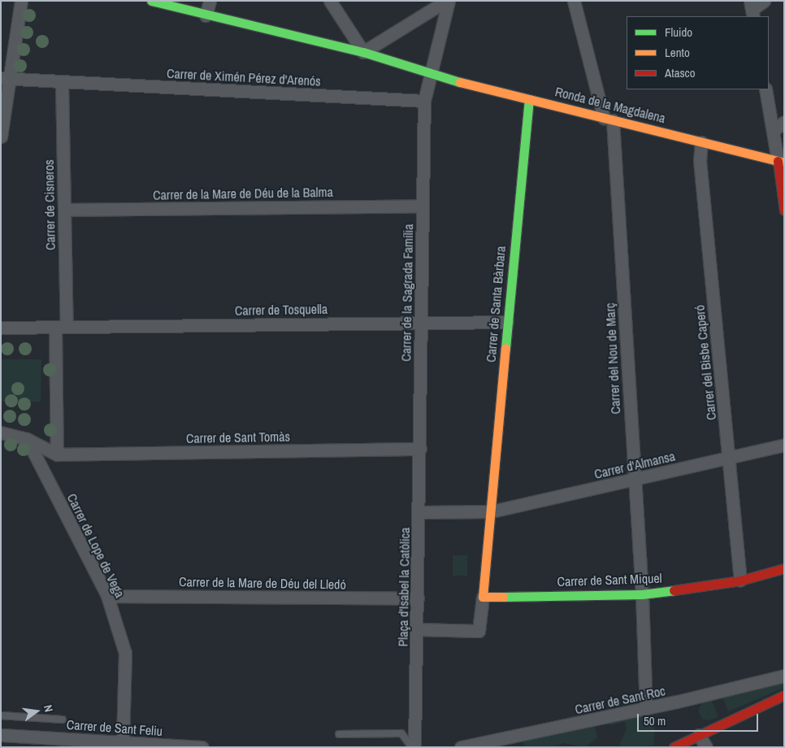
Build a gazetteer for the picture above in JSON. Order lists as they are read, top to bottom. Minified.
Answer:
{"streets":{"main road":["Ronda de la Magdalena","Carrer de Santa Bàrbara","Carrer de Sant Miquel"],"street":["Carrer de Ximén Pérez d'Arenós","Carrer de la Mare de Déu de la Balma","Carrer de Cisneros","Carrer de la Sagrada Família","Carrer de Tosquella","Carrer del Nou de Març","Carrer del Bisbe Caperó","Carrer de Sant Tomàs","Carrer d'Almansa","Carrer de Lope de Vega","Carrer de la Mare de Déu del Lledó","Plaça d'Isabel la Catòlica","Carrer de Sant Roc","Carrer de Sant Feliu"]},"crossings":[["Carrer de Ximén Pérez d'Arenós","Carrer de Cisneros"],["Carrer de Ximén Pérez d'Arenós","Carrer de la Sagrada Família"],["Ronda de la Magdalena","Carrer de la Sagrada Família"],["Ronda de la Magdalena","Carrer de Santa Bàrbara"],["Ronda de la Magdalena","Carrer del Nou de Març"],["Ronda de la Magdalena","Carrer del Bisbe Caperó"],["Carrer de la Mare de Déu de la Balma","Carrer de Cisneros"],["Carrer de la Mare de Déu de la Balma","Carrer de la Sagrada Família"],["Carrer de Cisneros","Carrer de Tosquella"],["Carrer de Cisneros","Carrer de Sant Tomàs"],["Carrer de la Sagrada Família","Carrer de Tosquella"],["Carrer de la Sagrada Família","Carrer de Sant Tomàs"],["Carrer de la Sagrada Família","Plaça d'Isabel la Catòlica"],["Carrer de Santa Bàrbara","Carrer de Tosquella"],["Carrer de Santa Bàrbara","Carrer d'Almansa"],["Carrer de Santa Bàrbara","Plaça d'Isabel la Catòlica"],["Carrer del Nou de Març","Carrer d'Almansa"],["Carrer del Nou de Març","Carrer de Sant Miquel"],["Carrer del Nou de Març","Carrer de Sant Roc"],["Carrer del Bisbe Caperó","Carrer d'Almansa"],["Carrer del Bisbe Caperó","Carrer de Sant Miquel"],["Carrer d'Almansa","Plaça d'Isabel la Catòlica"],["Carrer de Lope de Vega","Carrer de la Mare de Déu del Lledó"],["Carrer de Lope de Vega","Carrer de Sant Feliu"],["Carrer de la Mare de Déu del Lledó","Plaça d'Isabel la Catòlica"]],"legend":["Fluido","Lento","Atasco"],"scale_bar":"50 m","north":"right"}
